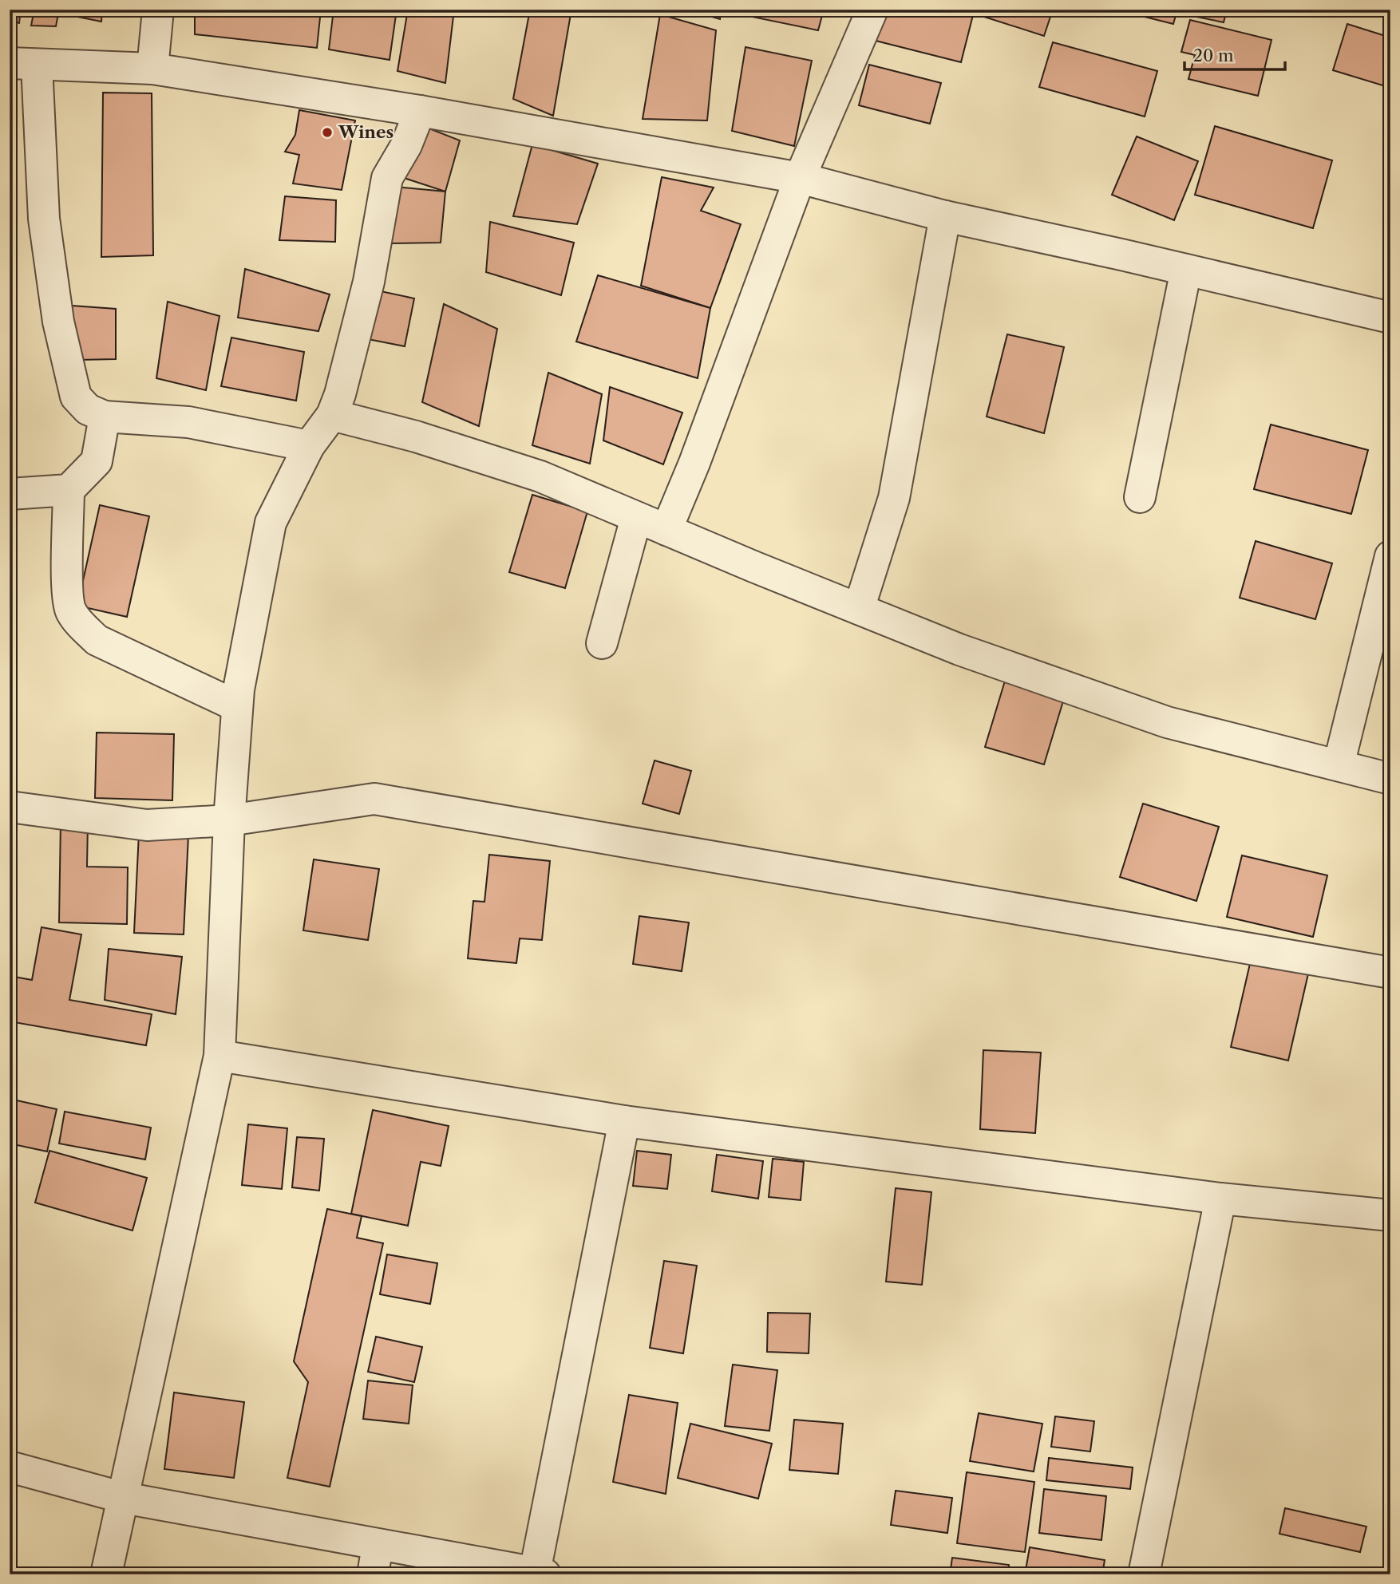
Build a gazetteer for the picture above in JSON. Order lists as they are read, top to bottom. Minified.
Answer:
{"places":["Wines"],"scale_bar":"20 m"}
